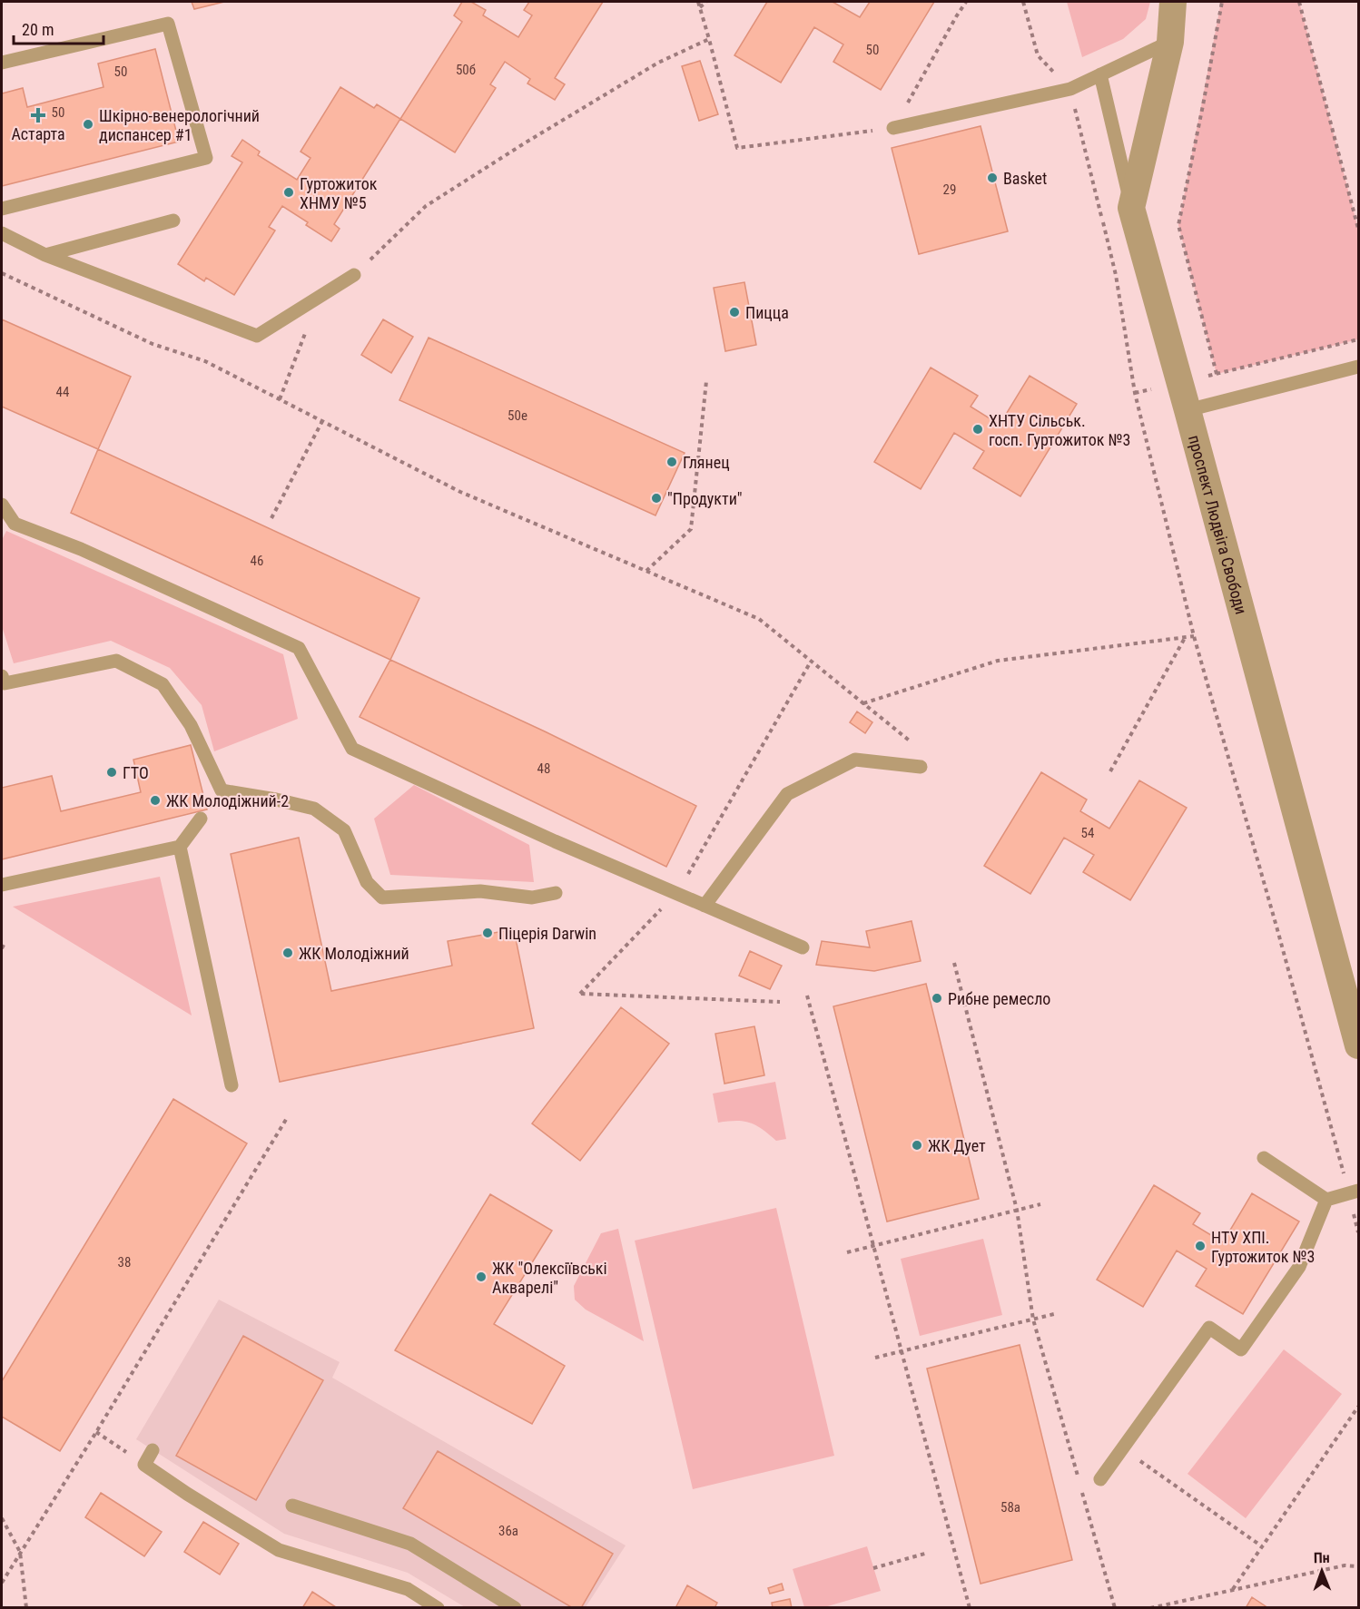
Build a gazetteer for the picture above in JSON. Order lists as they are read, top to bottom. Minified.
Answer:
{"streets":{"street":["проспект Людвіга Свободи"]},"places":{"health":["Астарта"],"other":["Шкірно-венерологічний диспансер #1","Basket","Гуртожиток ХНМУ №5","Пицца","ХНТУ Сільськ. госп. Гуртожиток №3","Глянец","\"Продукти\"","ГТО","ЖК Молодіжний-2","Піцерія Darwin","ЖК Молодіжний","Рибне ремесло","ЖК Дует","НТУ ХПІ. Гуртожиток №3","ЖК \"Олексіївські Акварелі\""]},"house_numbers":["50","50б","50","50","29","44","50е","46","48","54","38","58а","36а"],"scale_bar":"20 m","north":"top"}
